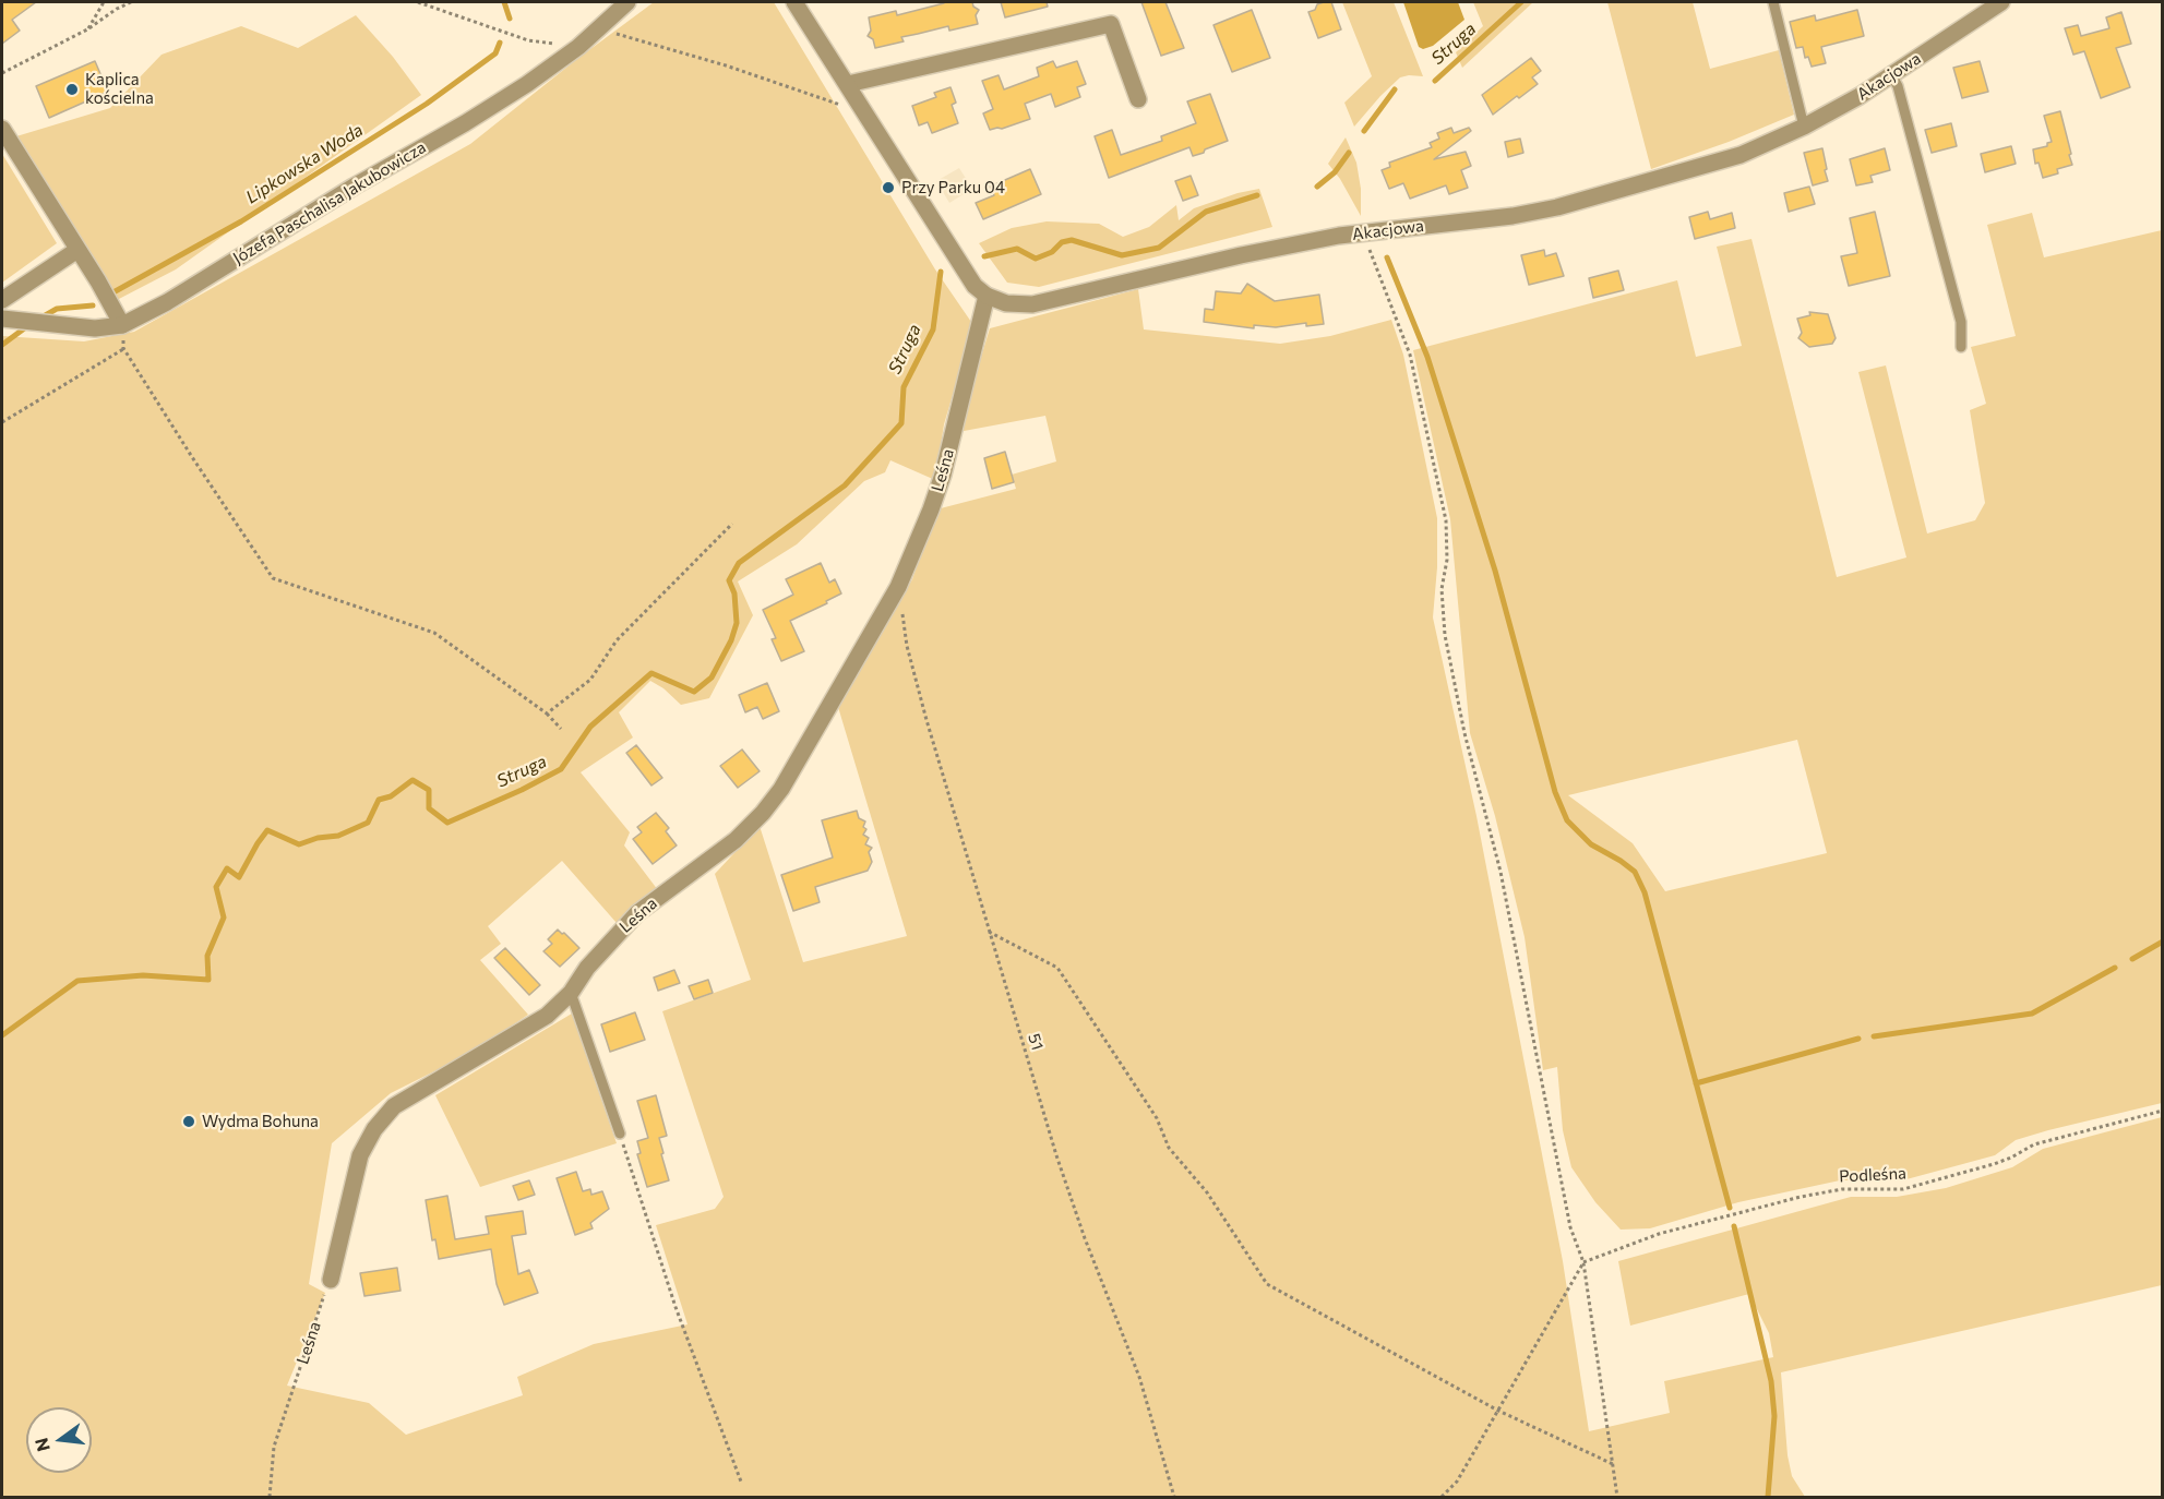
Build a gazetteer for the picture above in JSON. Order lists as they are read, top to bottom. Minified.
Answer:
{"streets":{"street":["Akacjowa","Józefa Paschalisa Jakubowicza","Leśna"],"path":["51","Podleśna"]},"crossings":[["Akacjowa","Leśna"],["Leśna","51"]],"water":["Struga","Lipkowska Woda"],"places":["Kaplica kościelna","Przy Parku 04","Wydma Bohuna"],"north":"left"}
